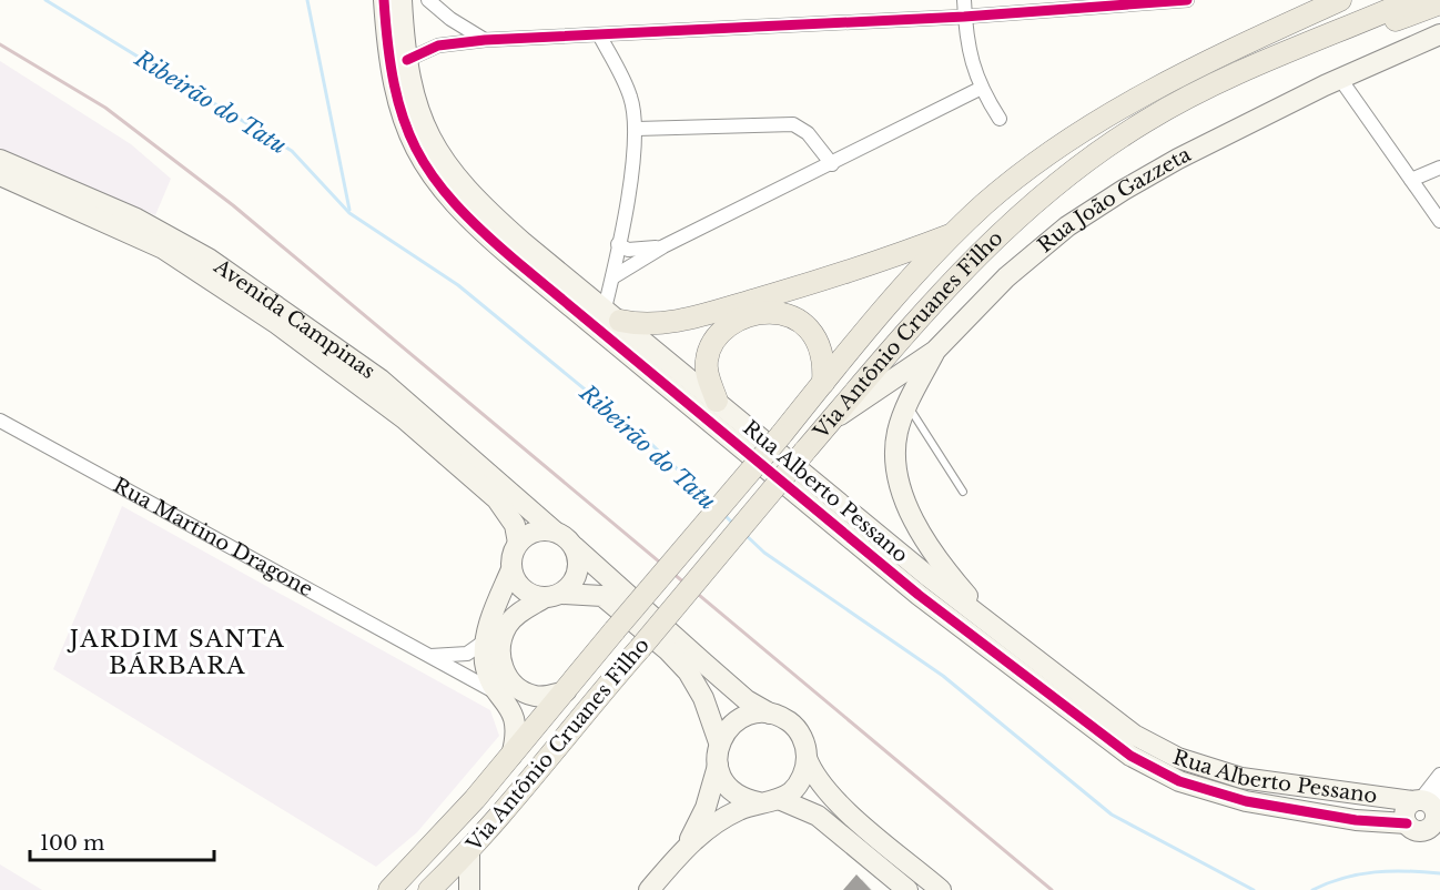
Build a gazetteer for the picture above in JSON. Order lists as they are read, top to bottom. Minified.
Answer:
{"streets":{"main road":["Via Antônio Cruanes Filho"],"street":["Rua João Gazzeta","Avenida Campinas","Rua Alberto Pessano","Rua Martino Dragone"]},"crossings":[["Rua João Gazzeta","Via Antônio Cruanes Filho"]],"districts":["JARDIM SANTA BÁRBARA"],"water":["Ribeirão do Tatu"],"scale_bar":"100 m"}
